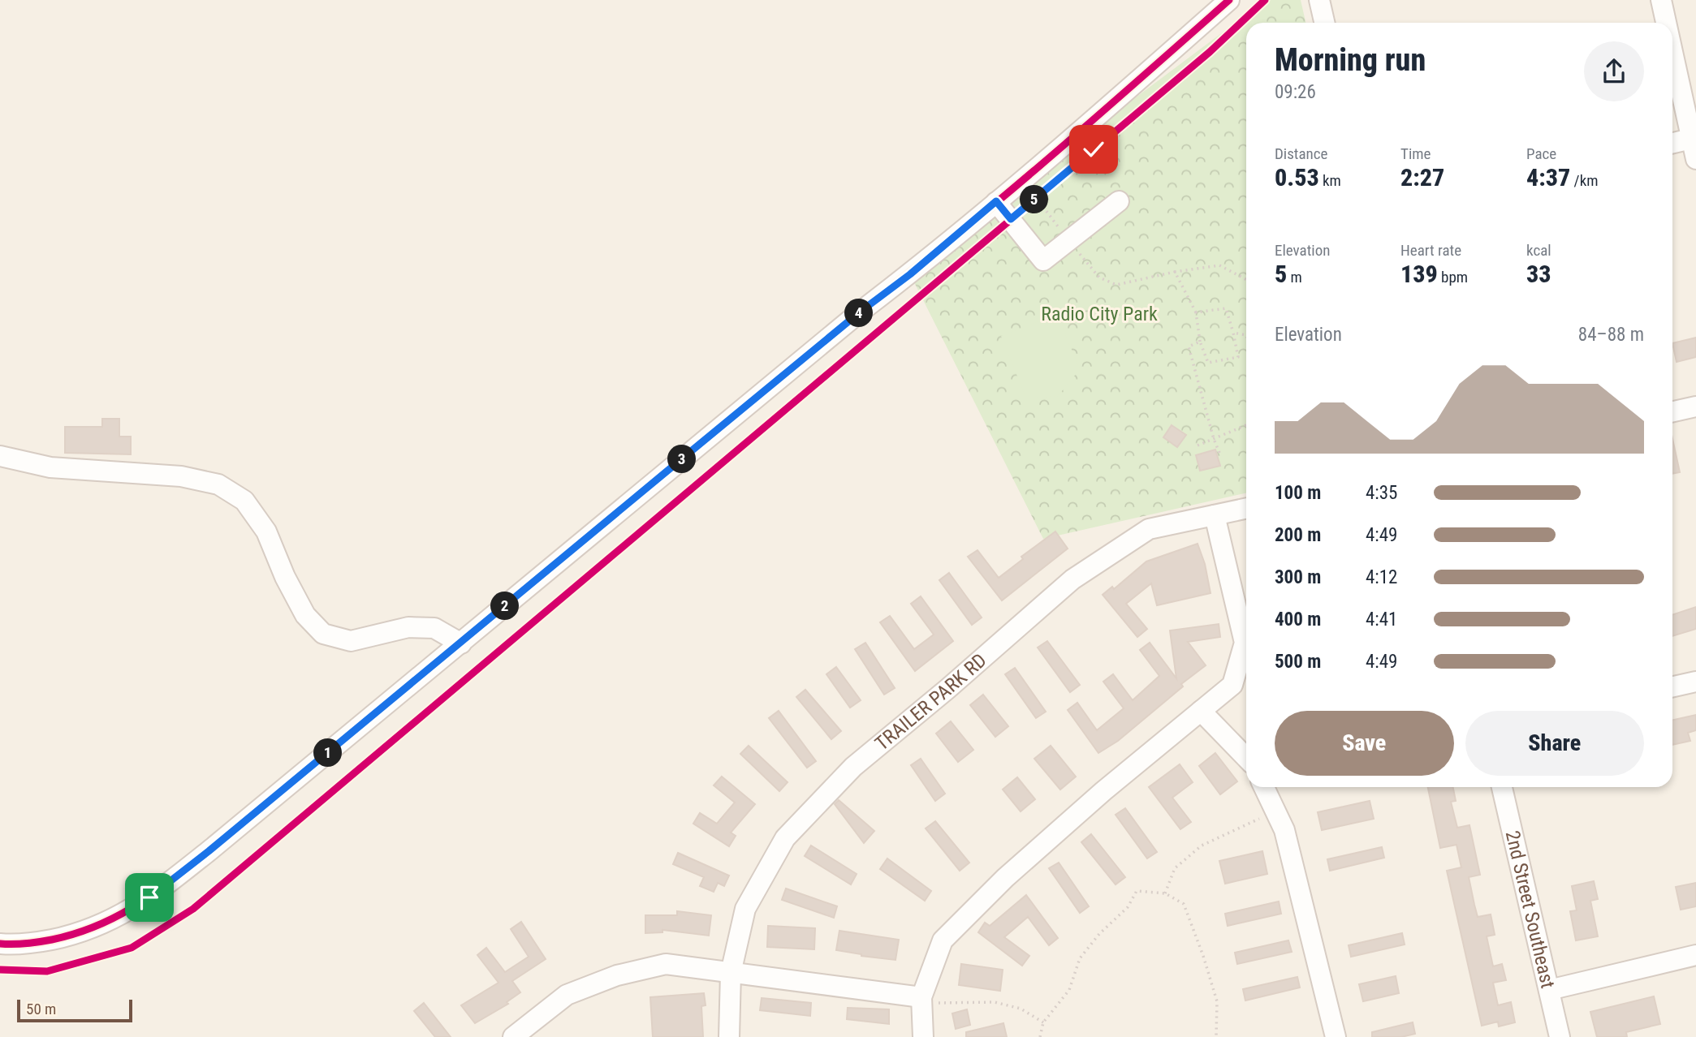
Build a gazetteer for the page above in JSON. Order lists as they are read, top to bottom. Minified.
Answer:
{"streets":{"street":["TRAILER PARK RD","2nd Street Southeast"]},"parks":["Radio City Park"],"scale_bar":"50 m","page":{"heading":["Morning run","09:26"],"stats":[["Distance","0.53 km"],["Time","2:27"],["Pace","4:37 /km"],["Elevation","5 m"],["Heart rate","139 bpm"],["kcal","33"]],"pins":["5","4","3","2","1"],"chart":["Elevation","84–88 m"],"list":[{"name":"100 m","note":"4:35"},{"name":"200 m","note":"4:49"},{"name":"300 m","note":"4:12"},{"name":"400 m","note":"4:41"},{"name":"500 m","note":"4:49"}],"buttons":["Save","Share"],"scale":"50 m"}}
